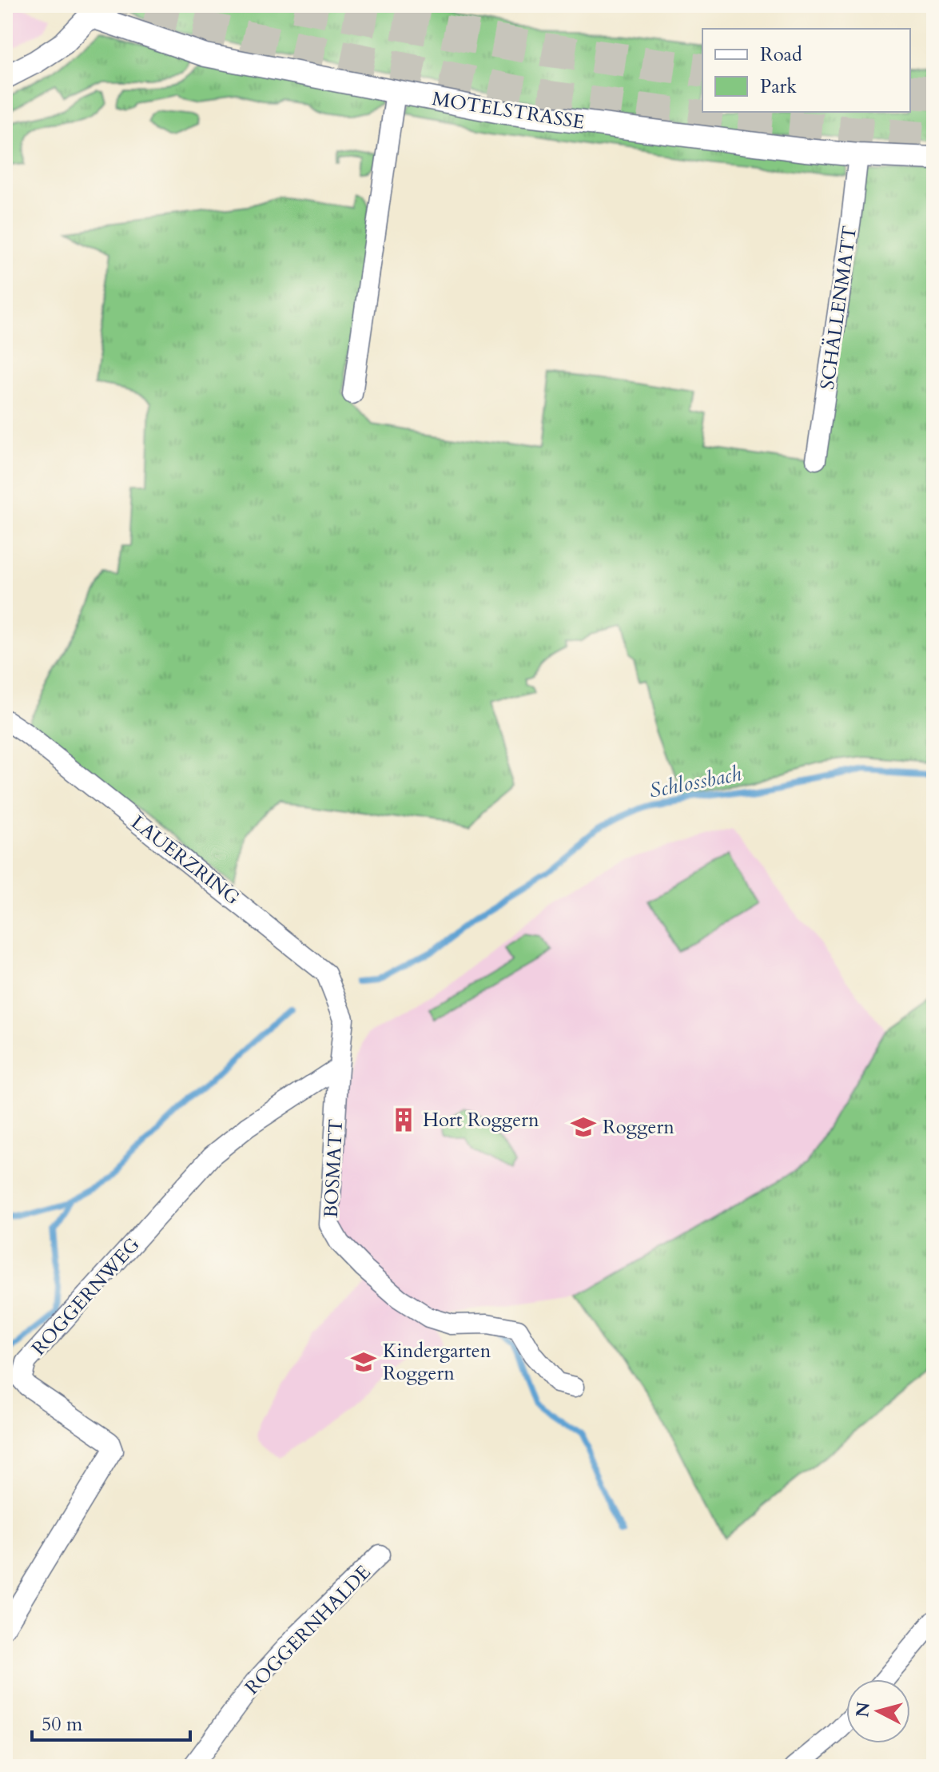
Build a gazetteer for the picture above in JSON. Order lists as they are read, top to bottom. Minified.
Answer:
{"streets":{"street":["MOTELSTRASSE","SCHÄLLENMATT","LAUERZRING","BOSMATT","ROGGERNWEG","ROGGERNHALDE"]},"crossings":[["MOTELSTRASSE","SCHÄLLENMATT"],["LAUERZRING","BOSMATT"],["LAUERZRING","ROGGERNWEG"],["BOSMATT","ROGGERNWEG"]],"water":["Schlossbach"],"places":{"building":["Hort Roggern"],"school or university":["Roggern","Kindergarten Roggern"]},"legend":["Road","Park"],"scale_bar":"50 m","north":"left"}
